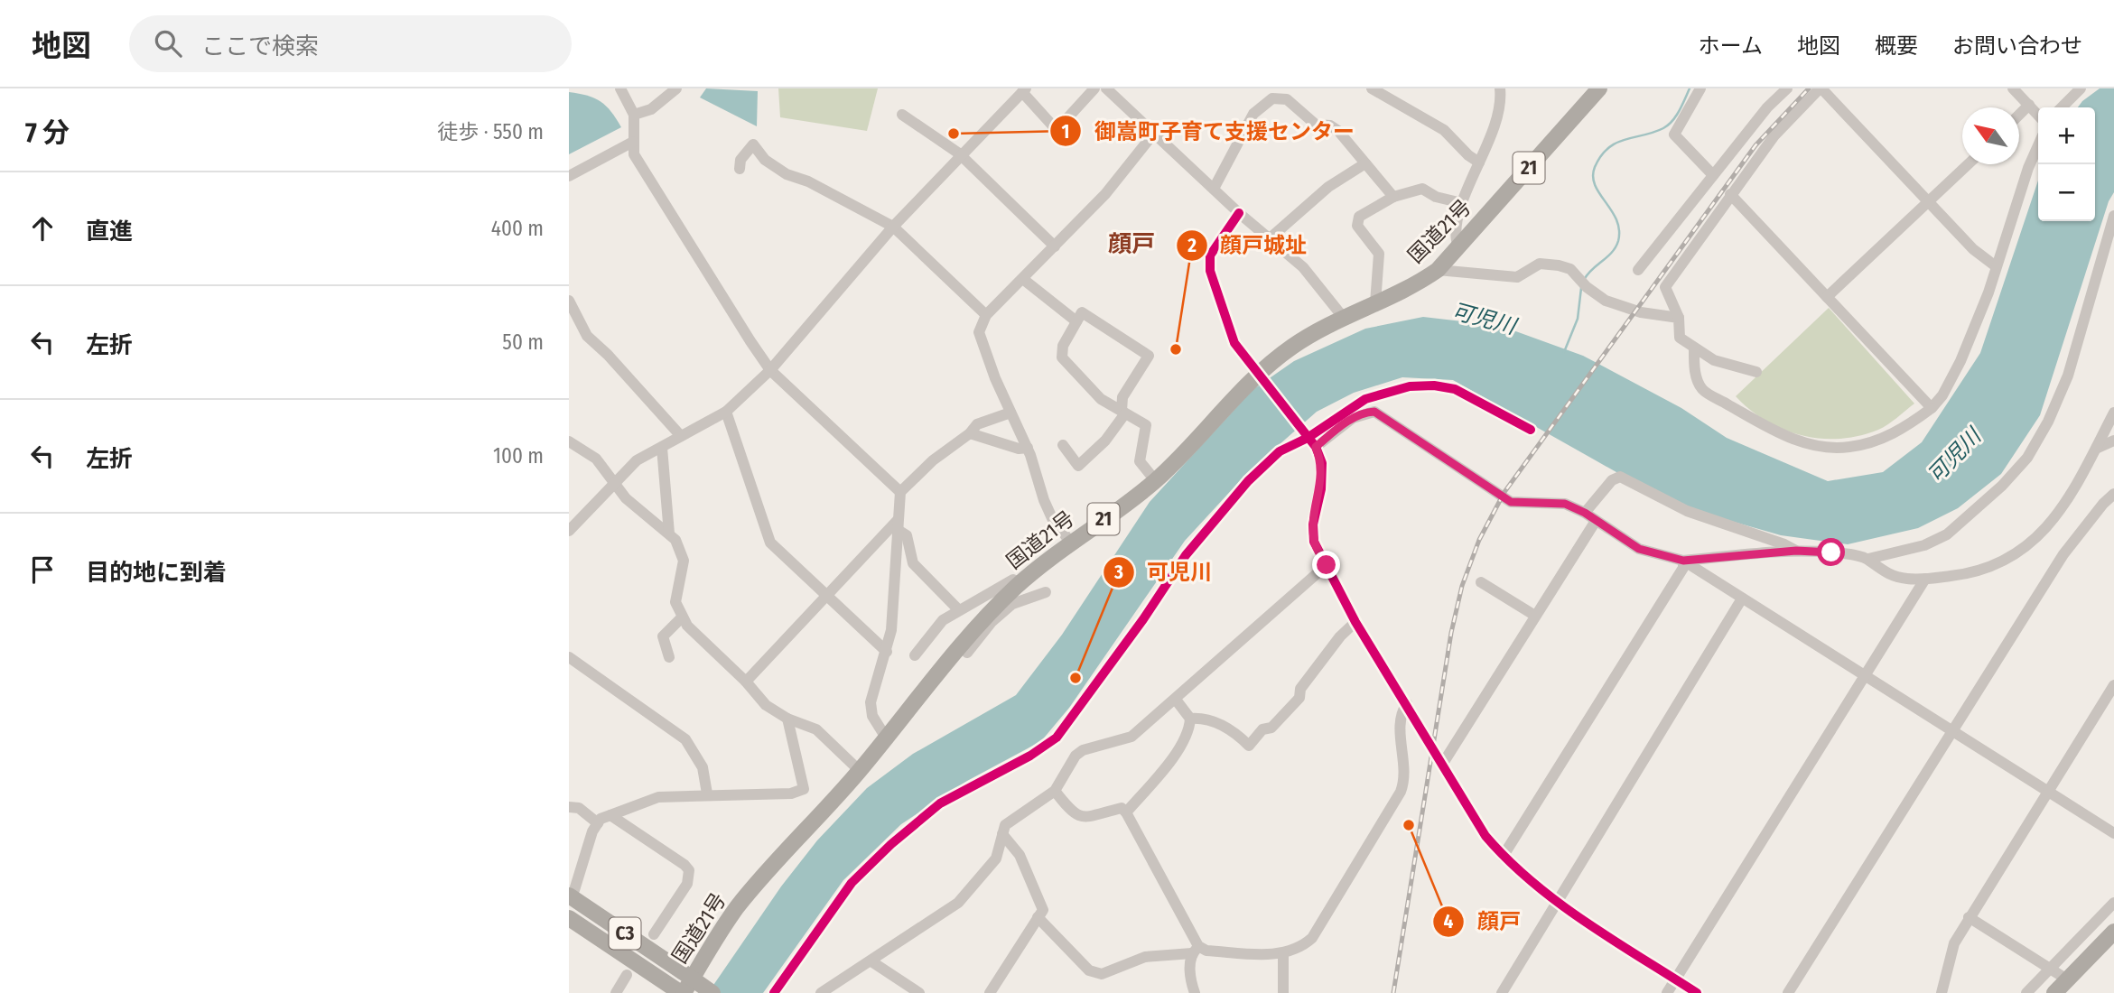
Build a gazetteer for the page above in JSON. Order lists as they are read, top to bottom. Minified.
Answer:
{"streets":{"highway":["21","国道21号","C3"]},"crossings":[["国道21号","C3"]],"districts":["顔戸"],"water":["可児川"],"places":["御嵩町子育て支援センター","顔戸城址","可児川","顔戸"],"north":"top left","page":{"header":"地図","search":"ここで検索","nav":["ホーム","地図","概要","お問い合わせ"],"heading":["7 分","徒歩 · 550 m"],"map_buttons":["+","−"],"list":[["直進","400 m"],["左折","50 m"],["左折","100 m"],"目的地に到着"]}}
